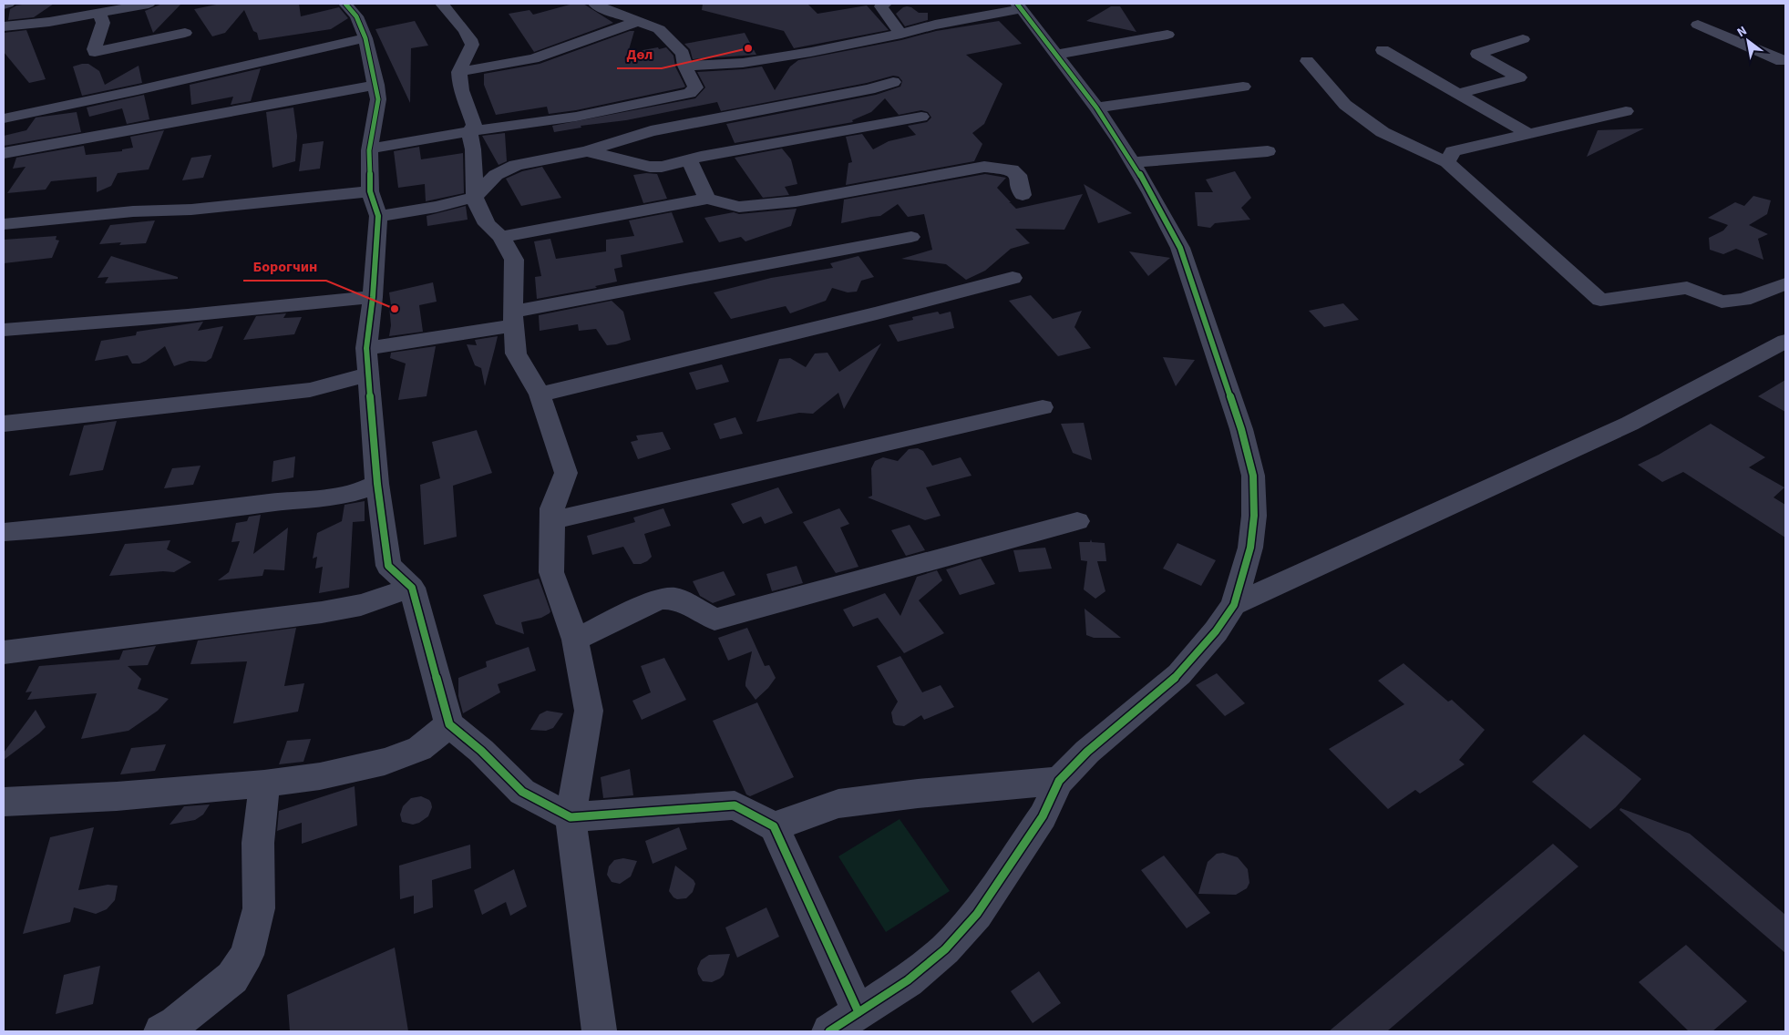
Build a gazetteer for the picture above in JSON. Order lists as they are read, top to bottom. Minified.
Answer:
{"places":["Дөл","Борогчин"],"north":"top left"}
